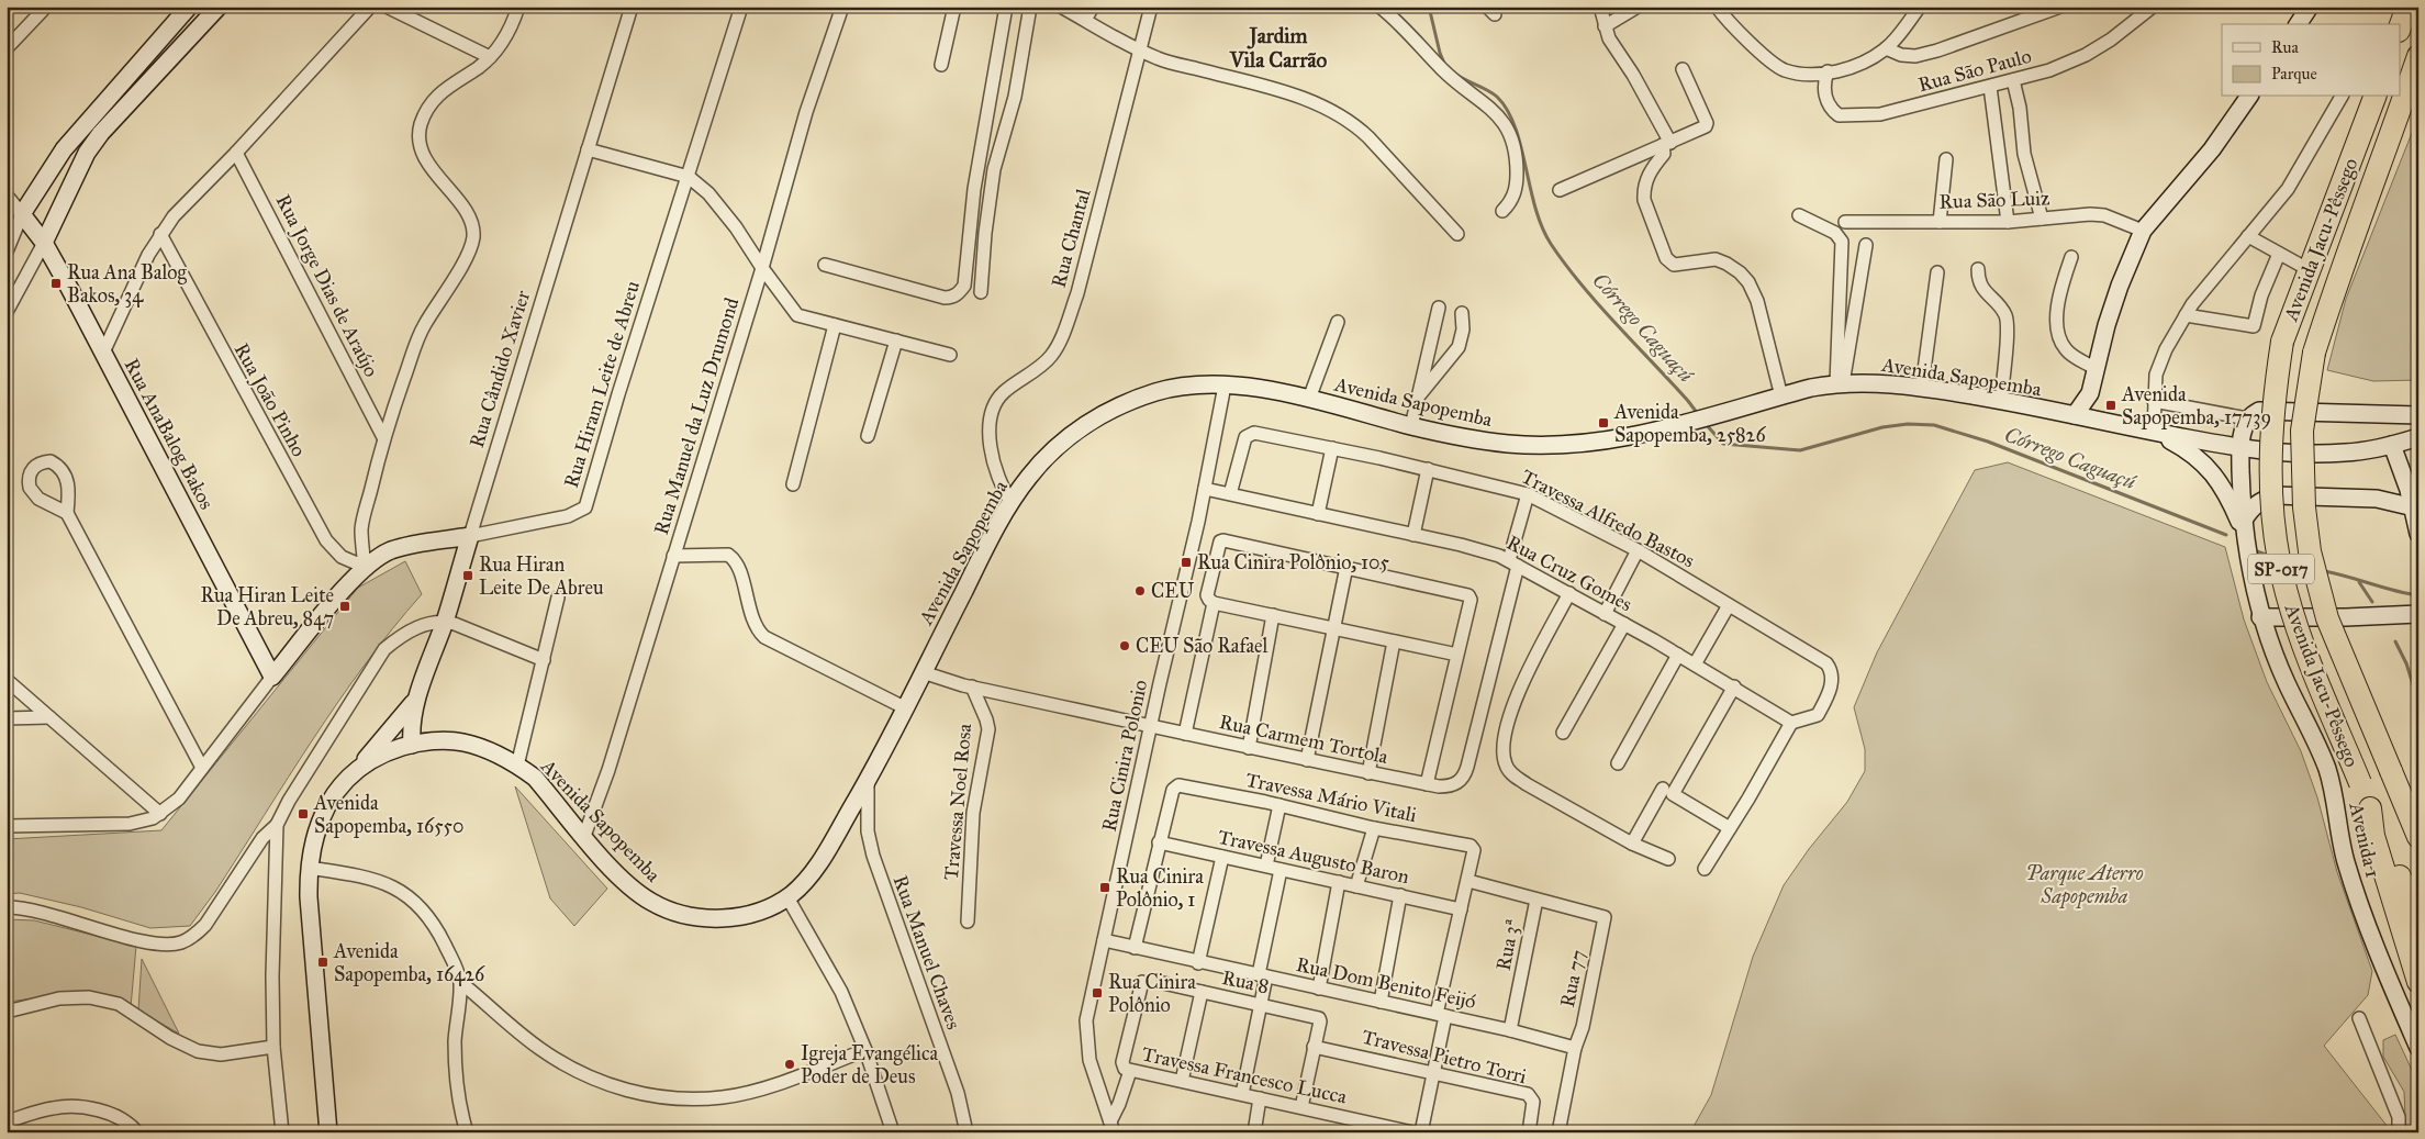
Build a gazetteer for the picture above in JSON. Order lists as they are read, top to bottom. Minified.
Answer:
{"streets":{"highway":["Avenida Jacu-Pêssego","SP-017"],"main road":["Rua Cândido Xavier","Avenida Sapopemba","Rua Hiram Leite de Abreu","Rua AnaBalog Bakos","Avenida 1"],"street":["Rua São Paulo","Rua São Luiz","Rua Chantal","Rua Jorge Dias de Araújo","Rua João Pinho","Rua Manuel da Luz Drumond","Travessa Alfredo Bastos","Rua Cruz Gomes","Rua Carmem Tortola","Rua Cinira Polonio","Travessa Mário Vitali","Travessa Noel Rosa","Travessa Augusto Baron","Rua 3ª","Rua Manuel Chaves","Rua 77","Rua 8","Rua Dom Benito Feijó","Travessa Pietro Torri","Travessa Francesco Lucca"]},"crossings":[["Rua Chantal","Avenida Sapopemba"],["Rua Cândido Xavier","Avenida Sapopemba"],["Rua Cândido Xavier","Rua Hiram Leite de Abreu"],["Avenida Sapopemba","Rua Manuel da Luz Drumond"],["Avenida Sapopemba","Rua Carmem Tortola"],["Avenida Sapopemba","Rua Cinira Polonio"],["Avenida Sapopemba","Avenida 1"],["Avenida Sapopemba","Rua Manuel Chaves"],["Rua Hiram Leite de Abreu","Rua João Pinho"],["Rua Hiram Leite de Abreu","Rua AnaBalog Bakos"],["Travessa Alfredo Bastos","Rua Cruz Gomes"],["Travessa Alfredo Bastos","Rua Carmem Tortola"],["Rua Cruz Gomes","Rua Carmem Tortola"],["Rua Cruz Gomes","Rua Cinira Polonio"],["Rua Carmem Tortola","Rua Cinira Polonio"],["Rua Carmem Tortola","Travessa Noel Rosa"],["Rua Cinira Polonio","Rua Dom Benito Feijó"],["Travessa Mário Vitali","Travessa Augusto Baron"],["Travessa Mário Vitali","Rua Dom Benito Feijó"],["Travessa Mário Vitali","Travessa Pietro Torri"],["Rua 3ª","Rua 77"],["Rua 3ª","Rua Dom Benito Feijó"],["Rua 77","Rua Dom Benito Feijó"],["Rua 8","Travessa Pietro Torri"]],"districts":["Jardim Vila Carrão"],"water":["Córrego Caguaçú"],"parks":["Parque Aterro Sapopemba"],"places":{"transit":["Rua Ana Balog Bakos, 34","Avenida Sapopemba, 17739","Avenida Sapopemba, 25826","Rua Cinira Polônio, 105","Rua Hiran Leite De Abreu","Rua Hiran Leite De Abreu, 847","Avenida Sapopemba, 16550","Rua Cinira Polônio, 1","Avenida Sapopemba, 16426","Rua Cinira Polônio"],"other":["CEU","CEU São Rafael","Igreja Evangélica Poder de Deus"]},"legend":["Rua","Parque"]}
